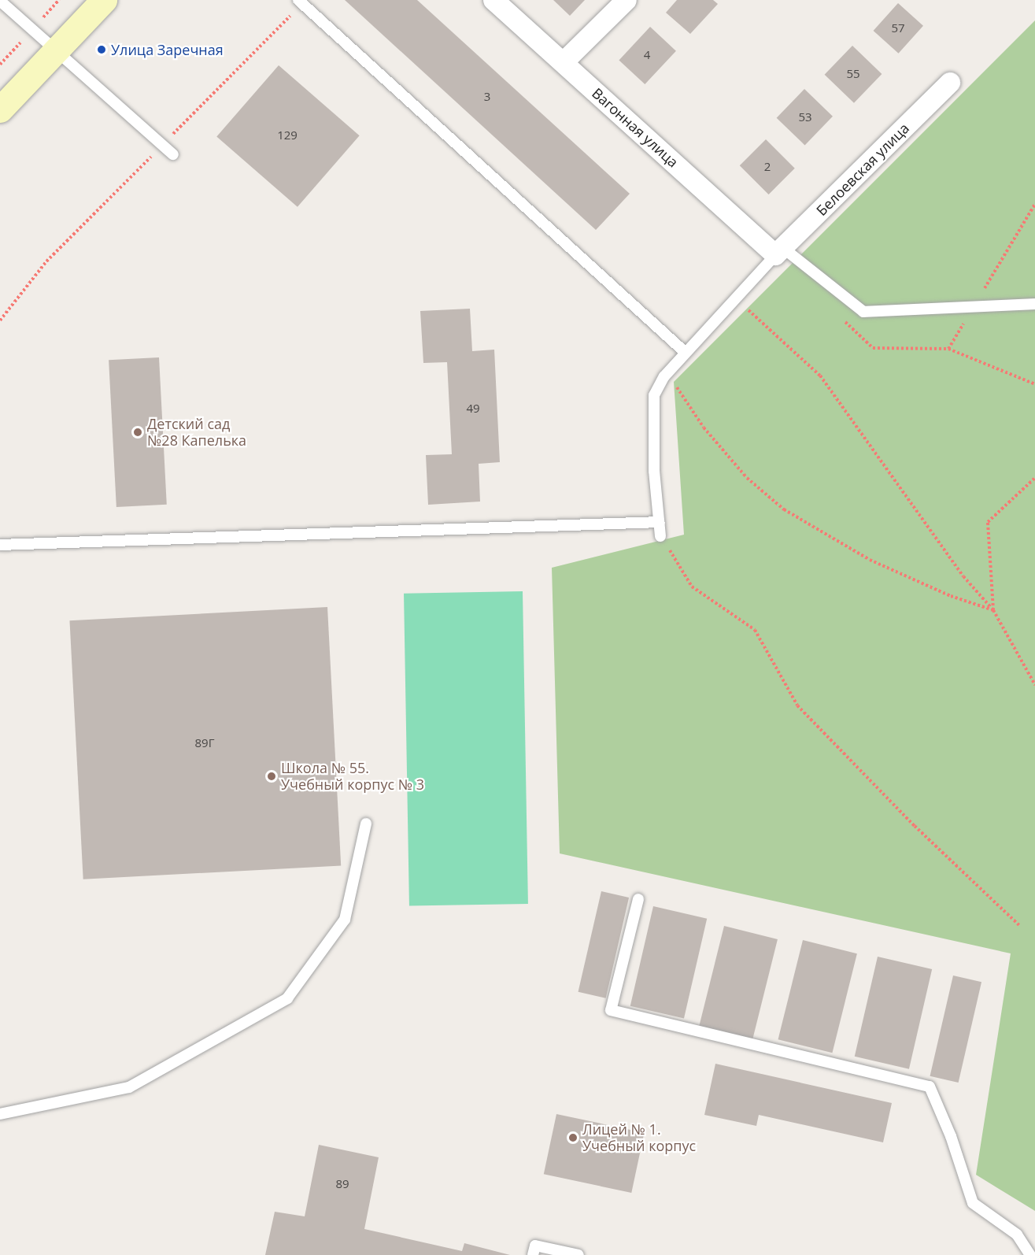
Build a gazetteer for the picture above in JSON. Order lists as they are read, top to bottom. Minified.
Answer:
{"streets":{"street":["Вагонная улица","Белоевская улица"]},"crossings":[["Вагонная улица","Белоевская улица"]],"places":["Улица Заречная","Детский сад №28 Капелька","Школа № 55. Учебный корпус № 3","Лицей № 1. Учебный корпус"],"house_numbers":["57","4","55","3","53","129","2","49","89Г","89"]}
